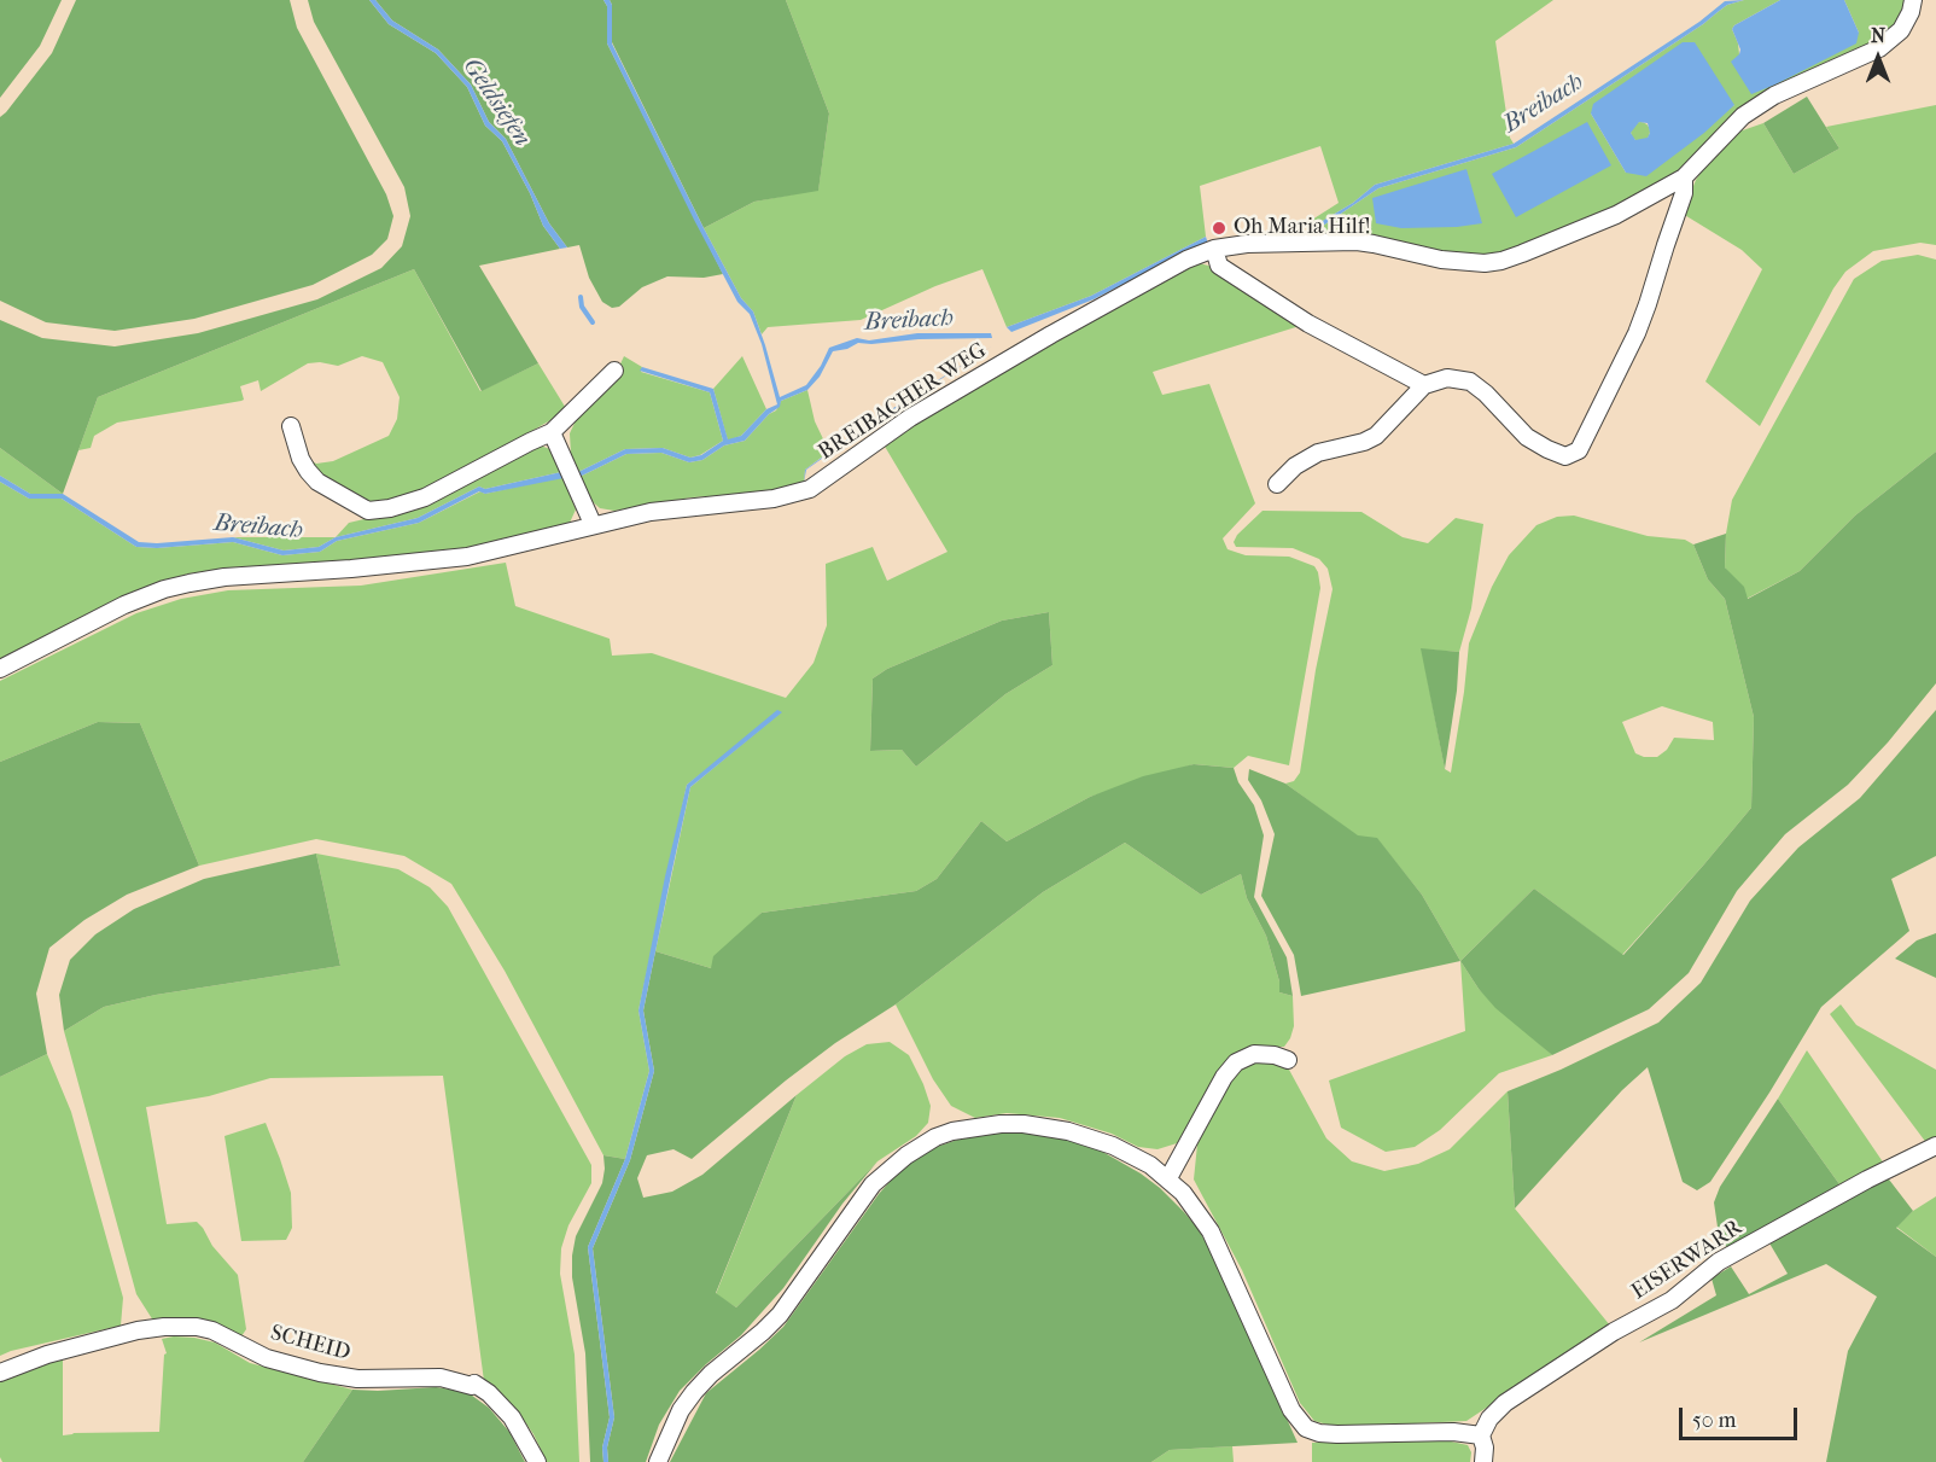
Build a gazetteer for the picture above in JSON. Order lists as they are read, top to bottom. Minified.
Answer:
{"streets":{"street":["BREIBACHER WEG","EISERWARR","SCHEID"]},"water":["Geldsiefen","Breibach"],"places":["Oh Maria Hilf!"],"scale_bar":"50 m","north":"top"}
